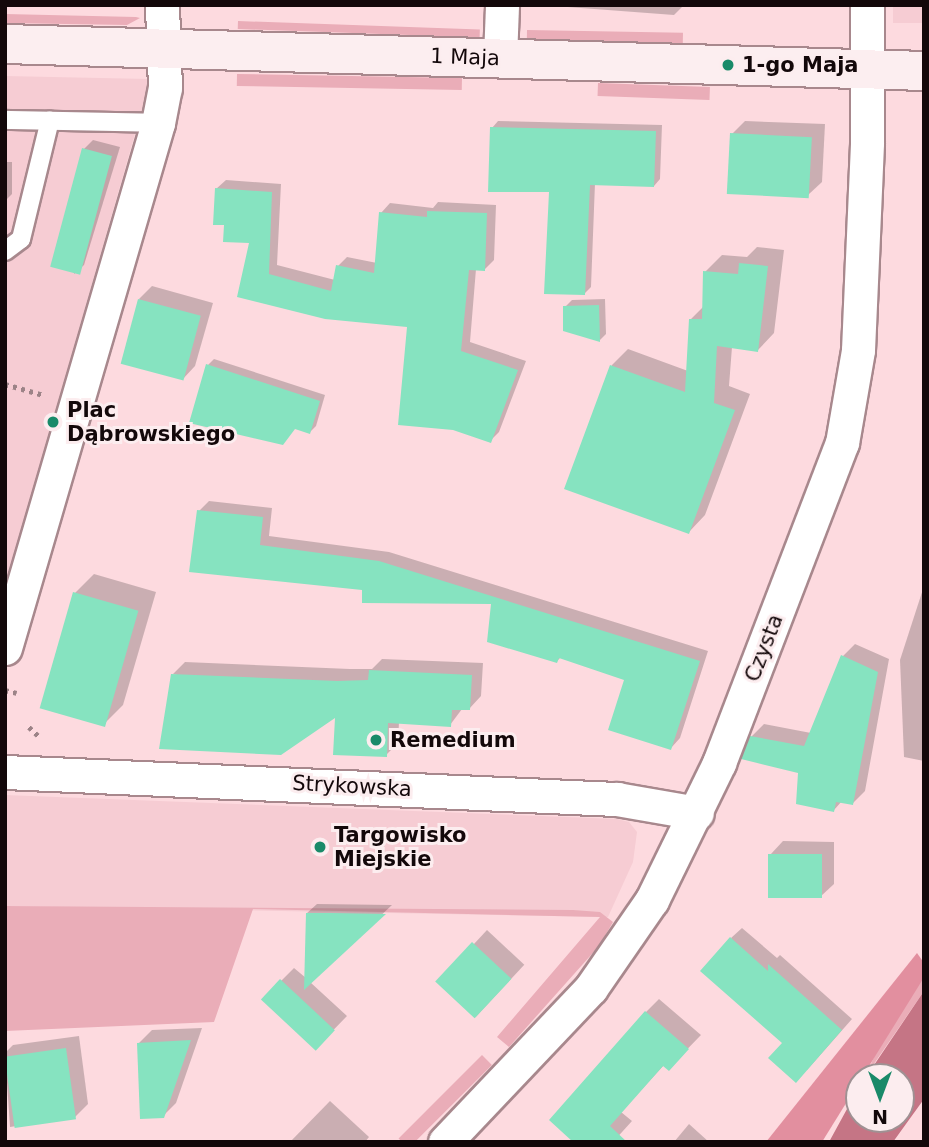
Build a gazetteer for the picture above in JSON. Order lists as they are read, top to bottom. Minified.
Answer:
{"streets":{"main road":["1 Maja"],"street":["Czysta","Strykowska"]},"crossings":[["1 Maja","Czysta"],["Czysta","Strykowska"]],"places":["1-go Maja","Plac Dąbrowskiego","Remedium","Targowisko Miejskie"],"north":"bottom"}
